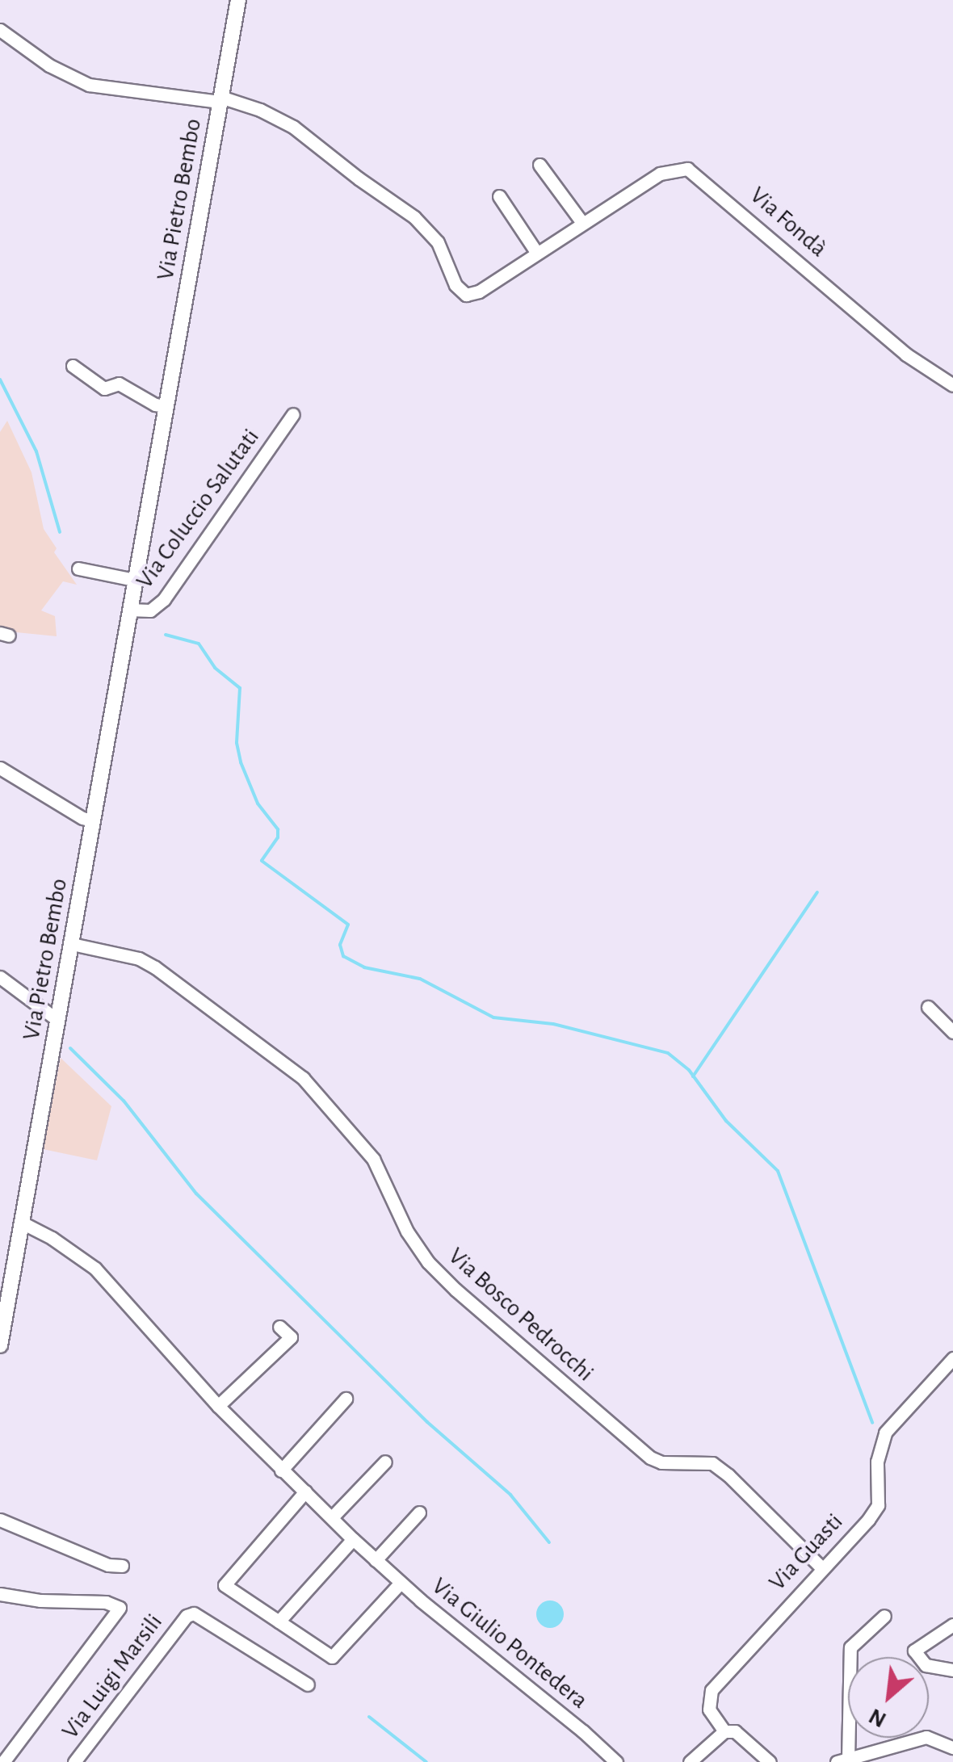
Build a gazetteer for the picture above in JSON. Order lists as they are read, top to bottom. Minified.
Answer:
{"streets":{"main road":["Via Pietro Bembo"],"street":["Via Fondà","Via Coluccio Salutati","Via Bosco Pedrocchi","Via Guasti","Via Giulio Pontedera","Via Luigi Marsili"]},"crossings":[["Via Pietro Bembo","Via Fondà"],["Via Pietro Bembo","Via Coluccio Salutati"],["Via Pietro Bembo","Via Bosco Pedrocchi"],["Via Pietro Bembo","Via Giulio Pontedera"],["Via Bosco Pedrocchi","Via Guasti"]],"north":"bottom left"}
